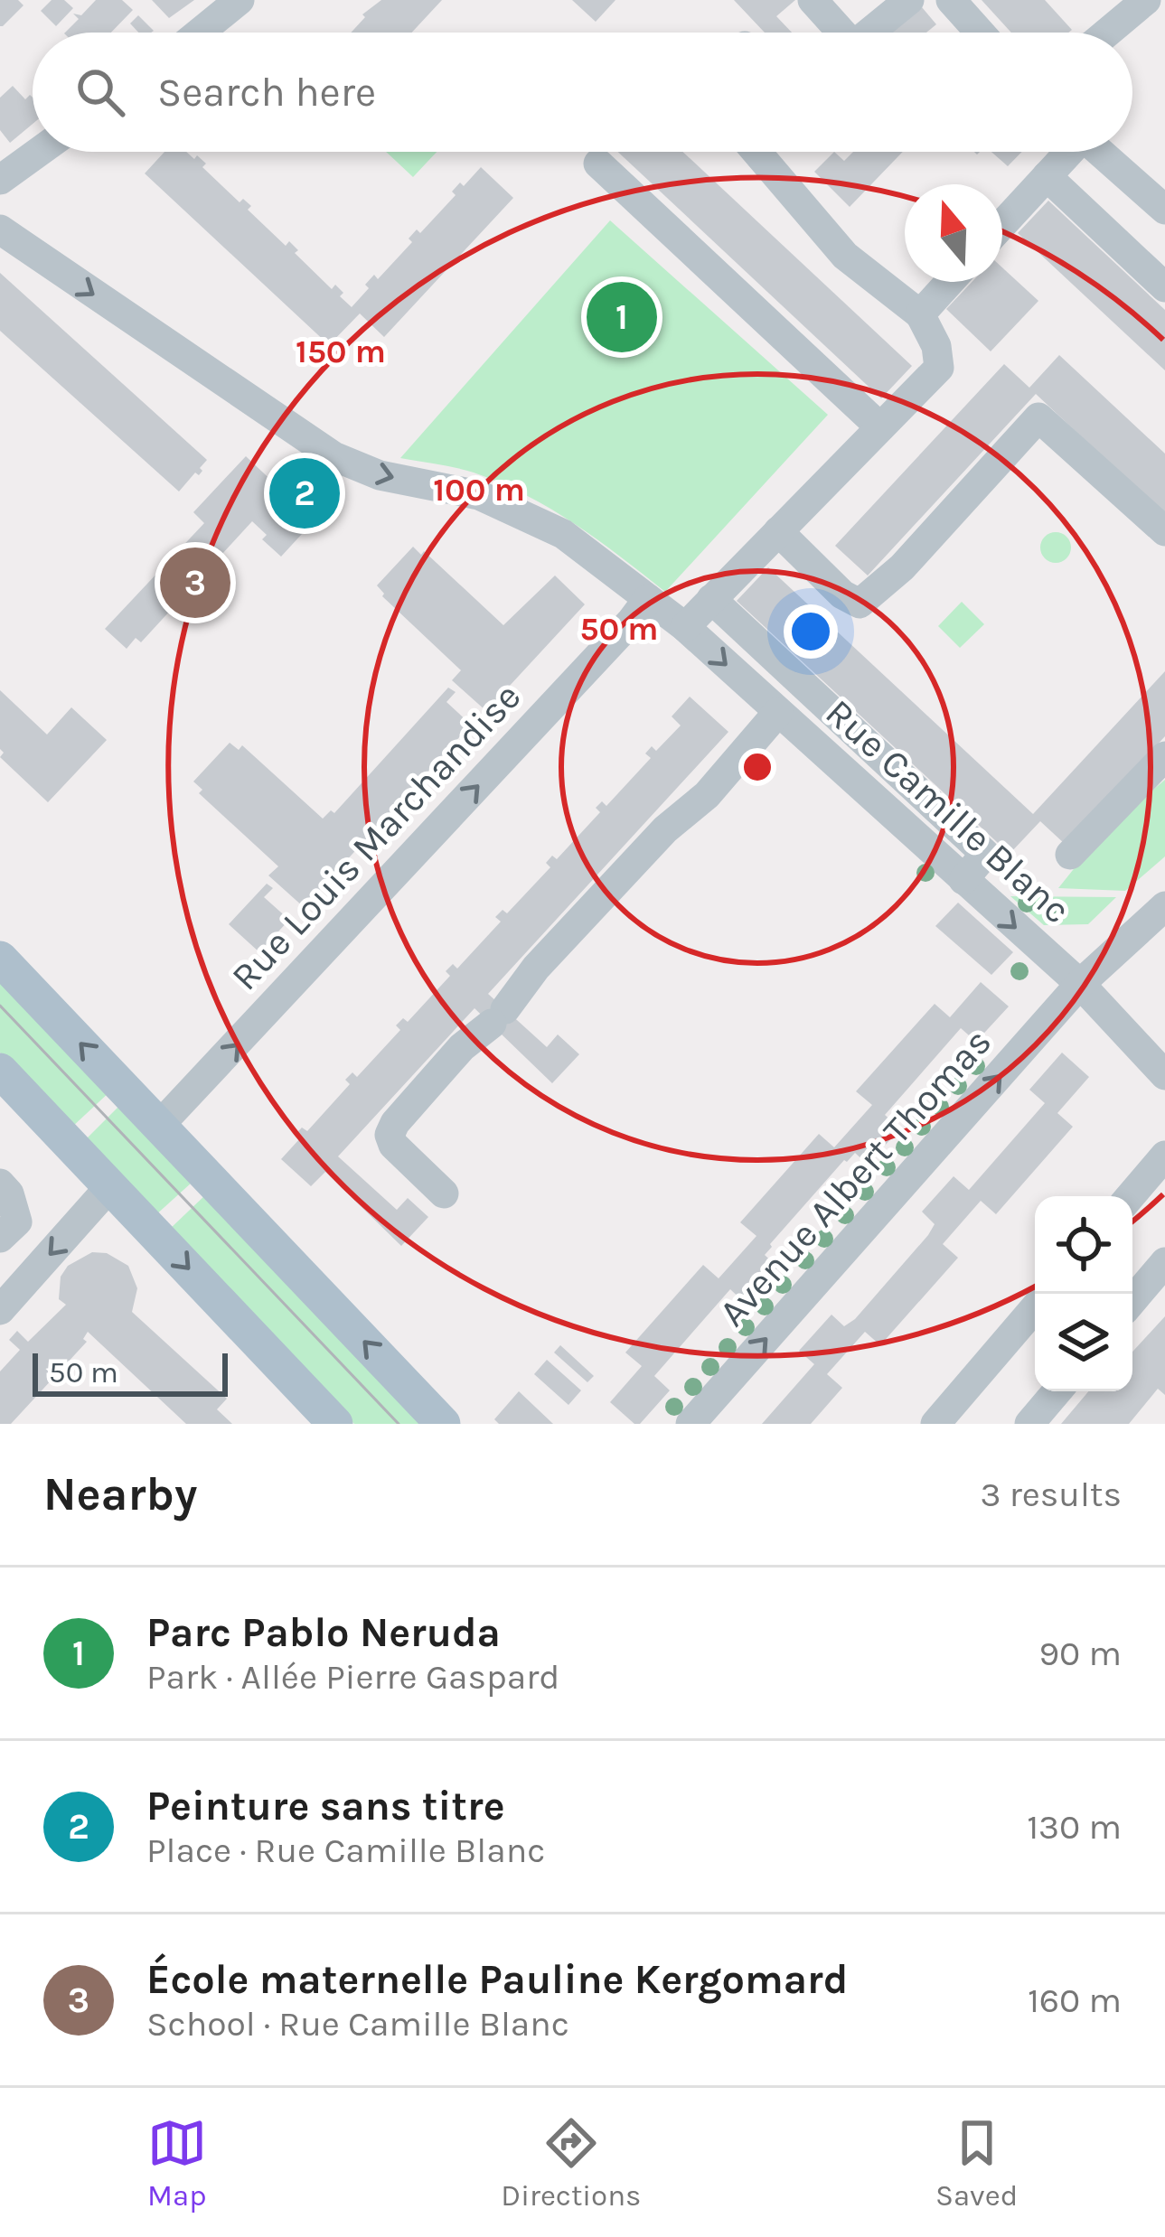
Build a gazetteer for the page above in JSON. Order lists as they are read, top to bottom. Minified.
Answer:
{"streets":{"street":["Rue Camille Blanc","Rue Louis Marchandise","Avenue Albert Thomas"]},"crossings":[["Rue Camille Blanc","Rue Louis Marchandise"],["Rue Camille Blanc","Avenue Albert Thomas"]],"one_way":["Rue Camille Blanc","Rue Louis Marchandise"],"scale_bar":"50 m","north":"top","page":{"search":"Search here","pins":["1","2","3"],"scale":"50 m","heading":["Nearby","3 results"],"list":[{"mark":"1","name":"Parc Pablo Neruda","note":"Park · Allée Pierre Gaspard","value":"90 m"},{"mark":"2","name":"Peinture sans titre","note":"Place · Rue Camille Blanc","value":"130 m"},{"mark":"3","name":"École maternelle Pauline Kergomard","note":"School · Rue Camille Blanc","value":"160 m"}],"nav":["Map","Directions","Saved"]},"rings":["150 m","100 m","50 m"]}
